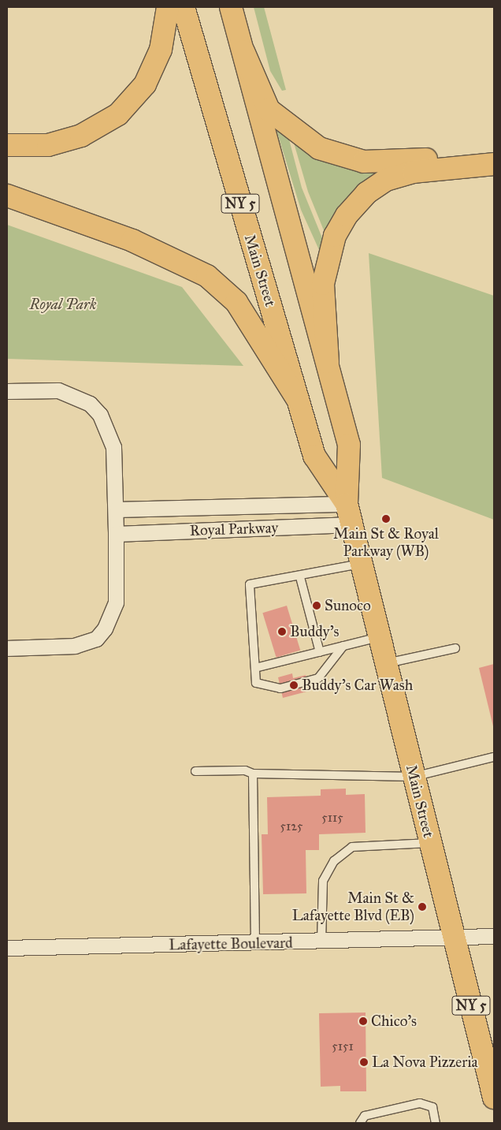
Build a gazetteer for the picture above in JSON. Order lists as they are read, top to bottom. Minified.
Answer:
{"streets":{"main road":["NY 5","Main Street"],"street":["Royal Parkway","Lafayette Boulevard"]},"crossings":[["Main Street","Royal Parkway"],["Main Street","Lafayette Boulevard"]],"parks":["Royal Park"],"places":["Main St & Royal Parkway (WB)","Sunoco","Buddy's","Buddy's Car Wash","Main St & Lafayette Blvd (EB)","Chico's","La Nova Pizzeria"],"house_numbers":["5115","5125","5151"]}
